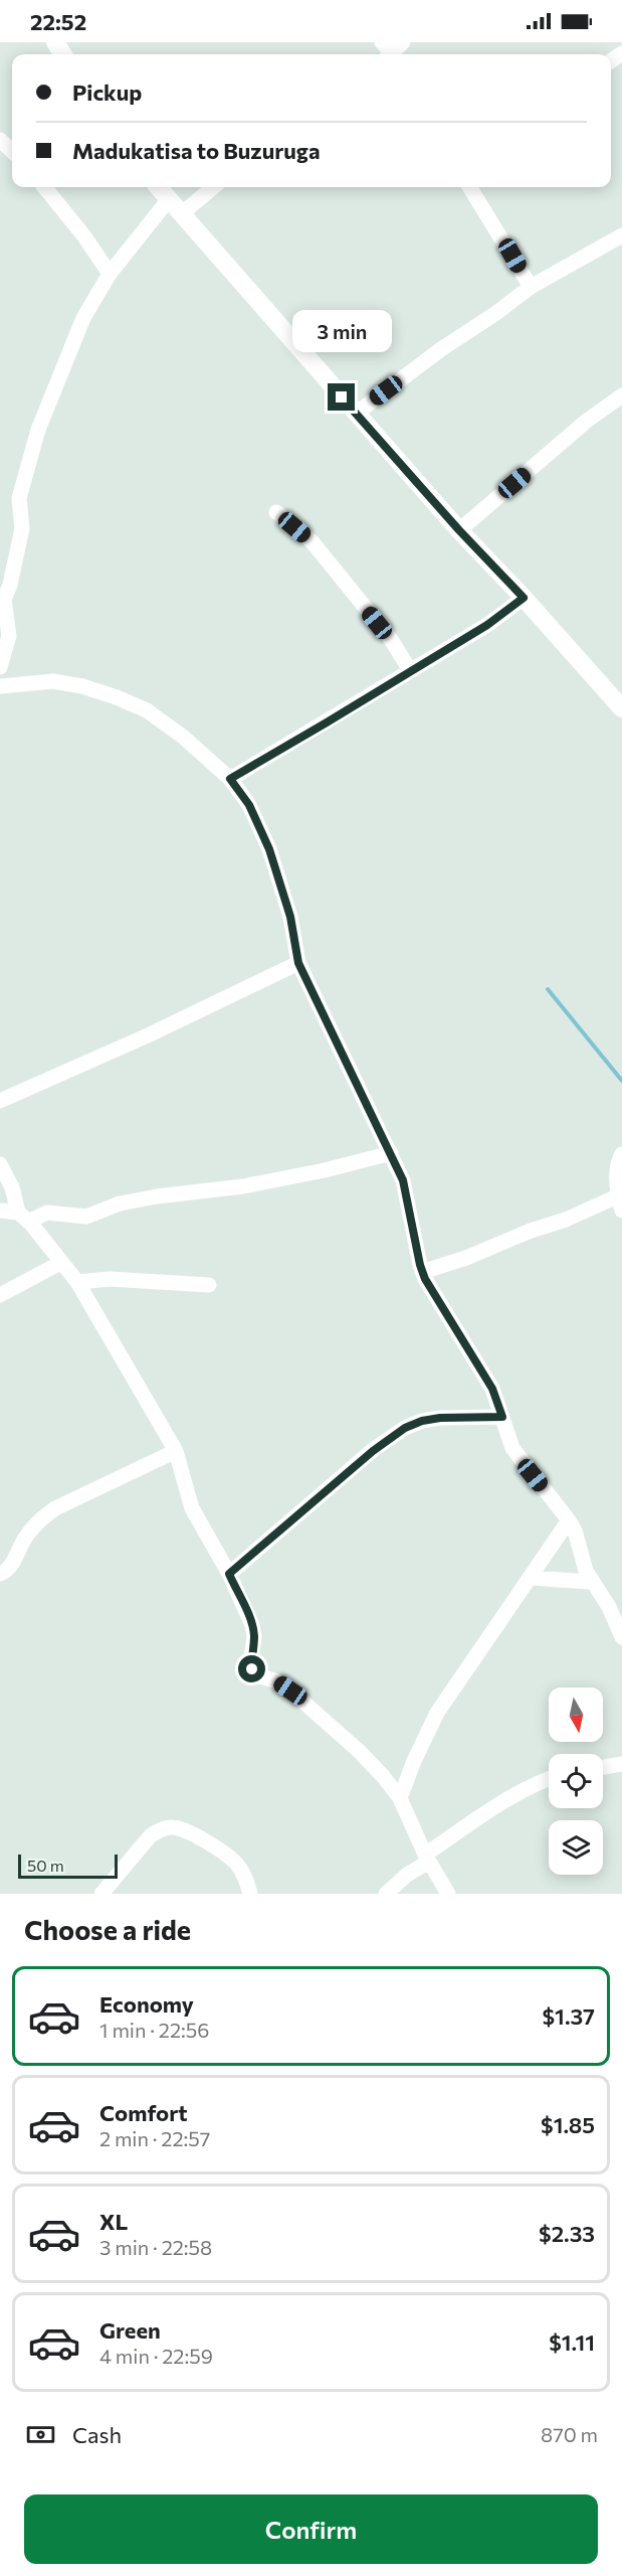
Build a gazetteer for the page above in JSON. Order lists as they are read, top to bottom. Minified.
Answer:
{"scale_bar":"50 m","north":"bottom","page":{"status":"22:52","banner":["Pickup","Madukatisa to Buzuruga"],"bubble":"3 min","scale":"50 m","heading":"Choose a ride","list":[{"name":"Economy","note":"1 min · 22:56","value":"$1.37"},{"name":"Comfort","note":"2 min · 22:57","value":"$1.85"},{"name":"XL","note":"3 min · 22:58","value":"$2.33"},{"name":"Green","note":"4 min · 22:59","value":"$1.11"}],"pay":["Cash","870 m"],"buttons":"Confirm"}}
